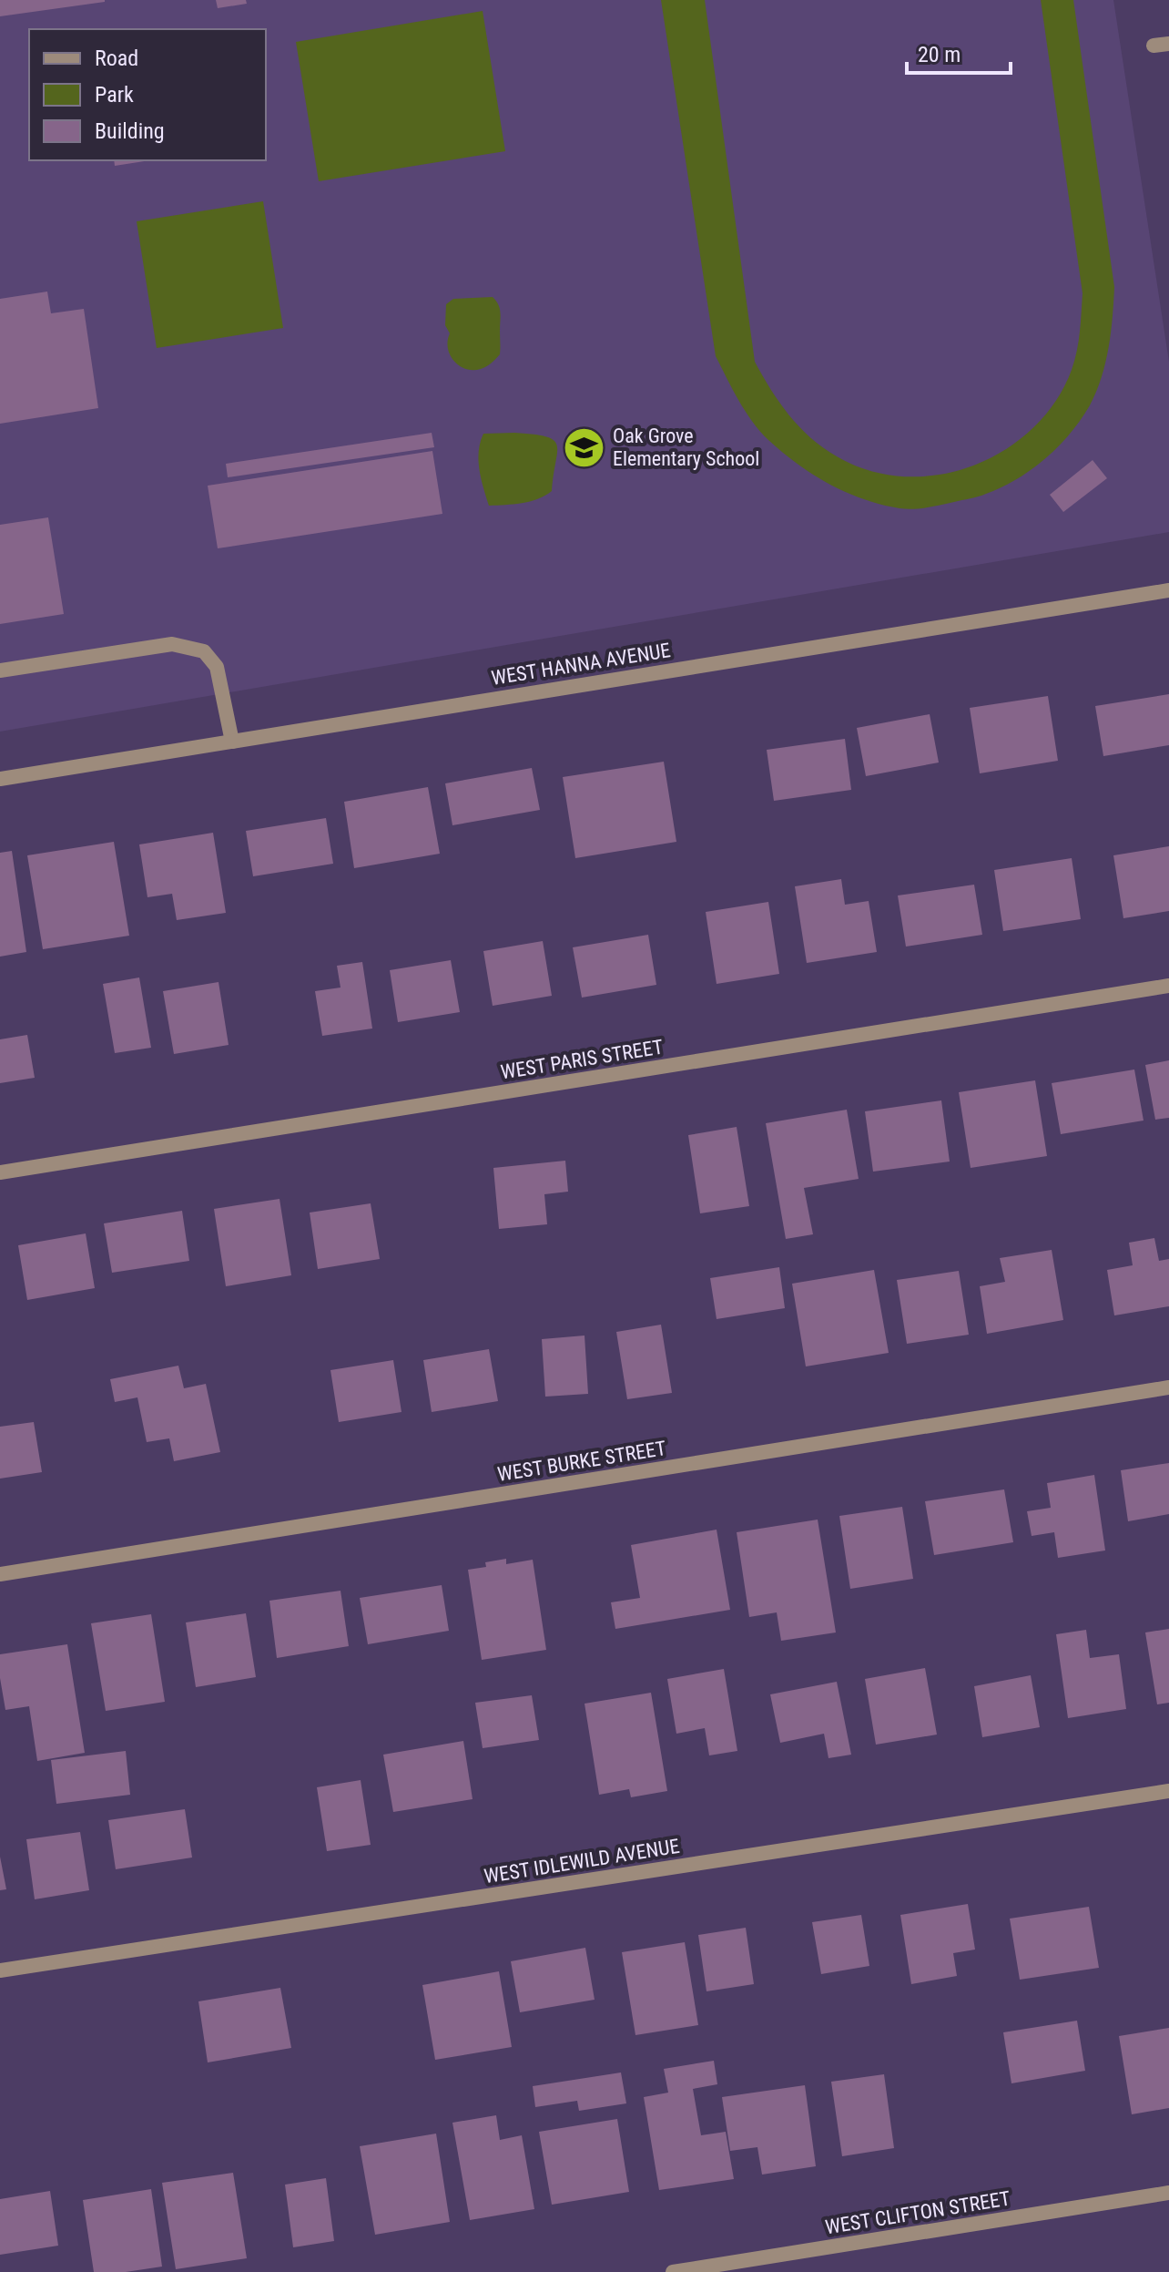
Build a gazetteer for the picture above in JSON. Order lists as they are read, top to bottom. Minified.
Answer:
{"streets":{"street":["WEST HANNA AVENUE","WEST PARIS STREET","WEST BURKE STREET","WEST IDLEWILD AVENUE","WEST CLIFTON STREET"]},"places":{"school or university":["Oak Grove Elementary School"]},"legend":["Road","Park","Building"],"scale_bar":"20 m"}
